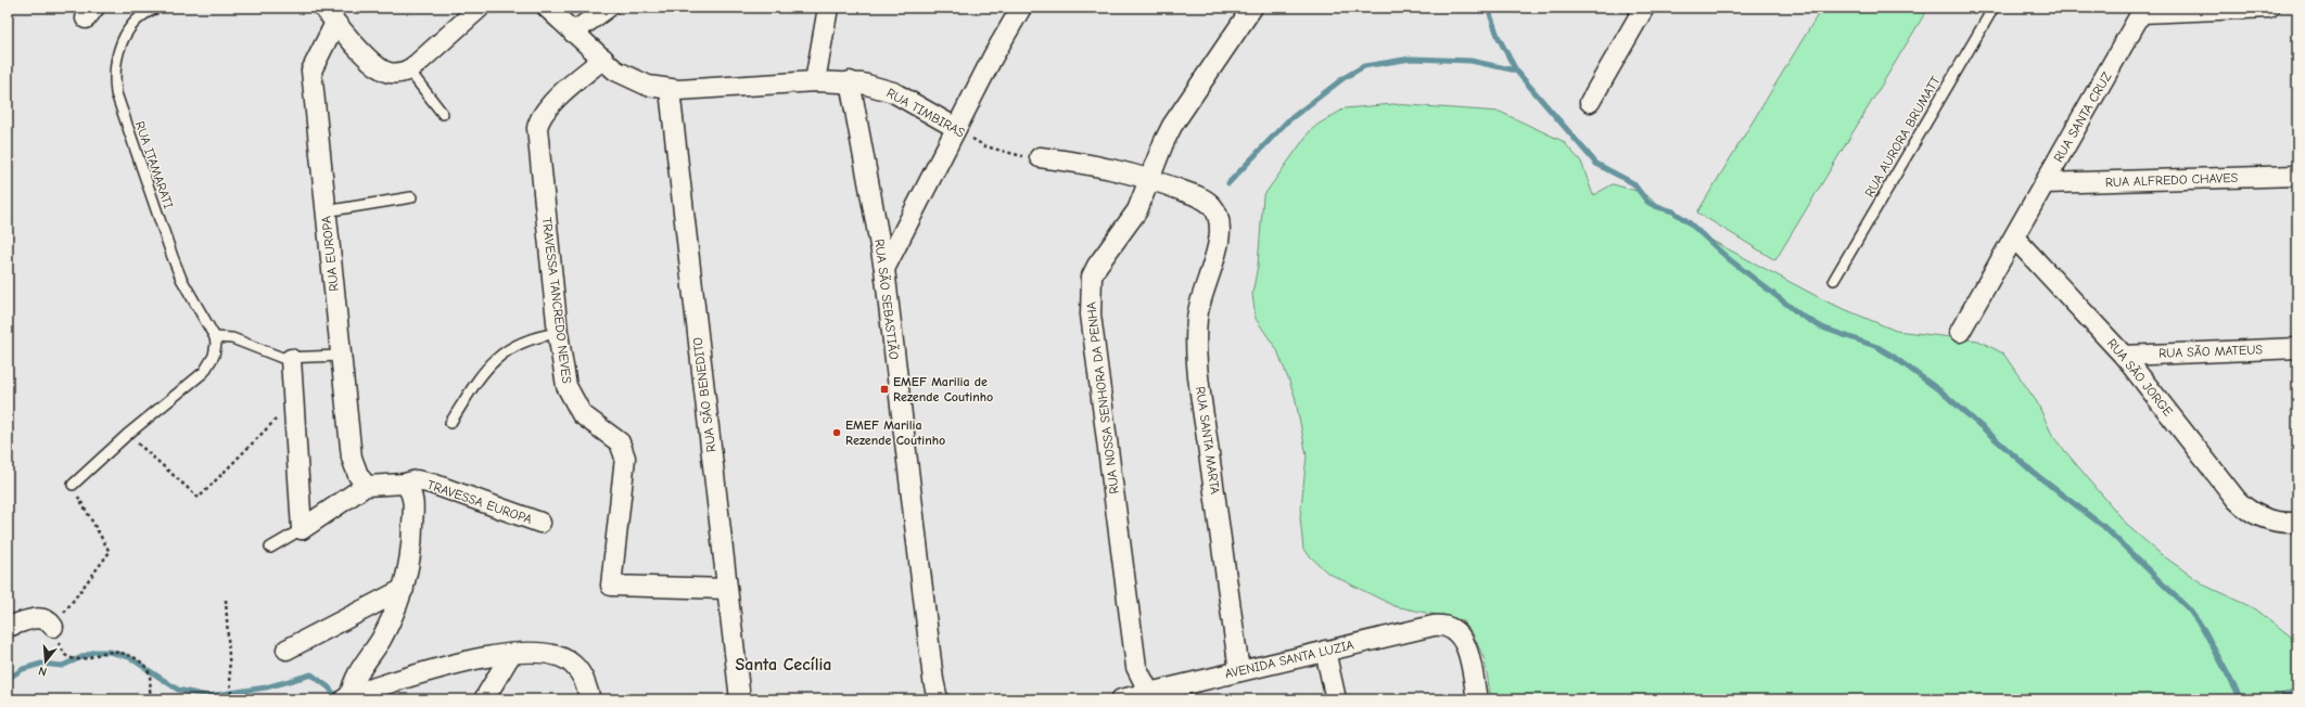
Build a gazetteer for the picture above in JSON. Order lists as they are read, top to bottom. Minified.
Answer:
{"streets":{"street":["RUA TIMBIRAS","RUA SANTA CRUZ","RUA ALFREDO CHAVES","RUA EUROPA","RUA SÃO SEBASTIÃO","TRAVESSA TANCREDO NEVES","RUA SÃO MATEUS","RUA SÃO JORGE","RUA SÃO BENEDITO","RUA NOSSA SENHORA DA PENHA","RUA SANTA MARTA","TRAVESSA EUROPA","AVENIDA SANTA LUZIA"],"lane":["RUA AURORA BRUMATT","RUA ITAMARATI"]},"crossings":[["RUA TIMBIRAS","RUA SÃO SEBASTIÃO"],["RUA TIMBIRAS","TRAVESSA TANCREDO NEVES"],["RUA TIMBIRAS","RUA SÃO BENEDITO"],["RUA SANTA CRUZ","RUA ALFREDO CHAVES"],["RUA SANTA CRUZ","RUA SÃO JORGE"],["RUA EUROPA","TRAVESSA EUROPA"],["TRAVESSA TANCREDO NEVES","RUA SÃO BENEDITO"],["RUA SÃO MATEUS","RUA SÃO JORGE"],["RUA NOSSA SENHORA DA PENHA","RUA SANTA MARTA"],["RUA NOSSA SENHORA DA PENHA","AVENIDA SANTA LUZIA"],["RUA SANTA MARTA","AVENIDA SANTA LUZIA"]],"districts":["Santa Cecília"],"places":{"transit":["EMEF Marilia de Rezende Coutinho"],"other":["EMEF Marilia Rezende Coutinho"]},"north":"bottom"}
